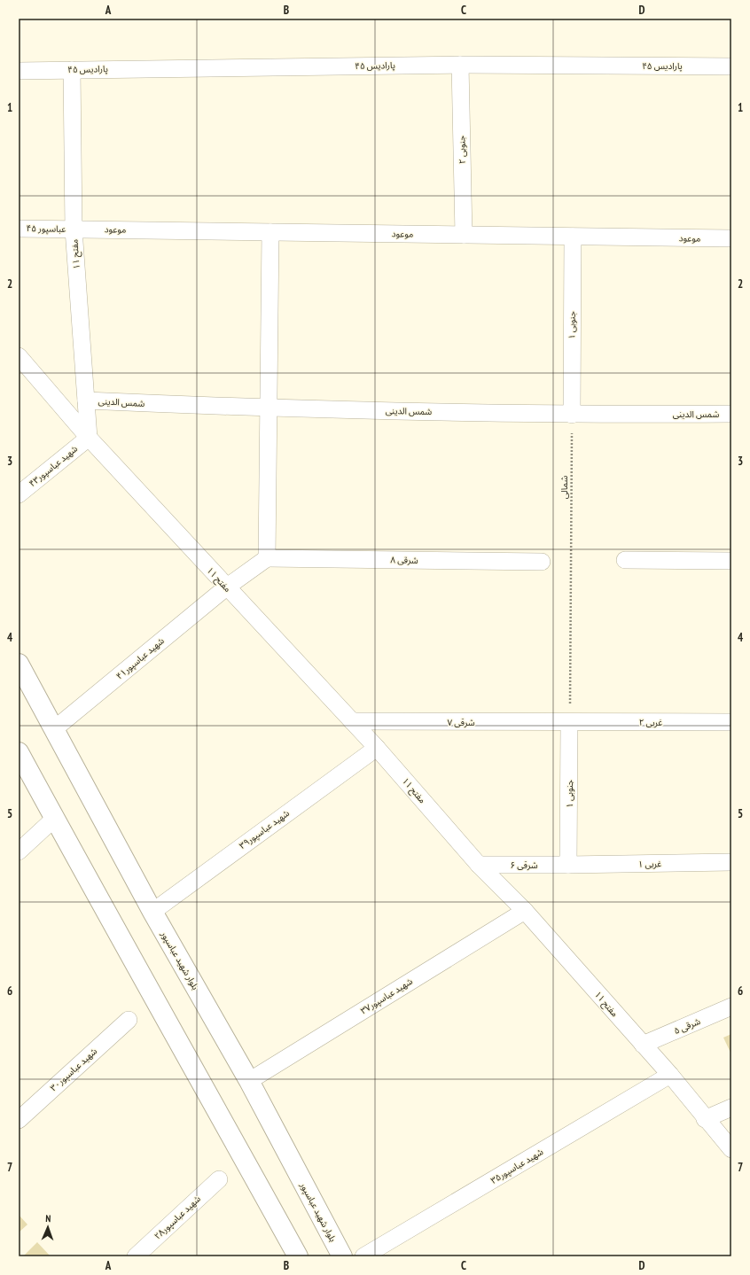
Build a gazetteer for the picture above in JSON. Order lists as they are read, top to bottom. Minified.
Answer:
{"streets":{"main road":["بلوار شهید عباسپور"],"street":["پارادیس ۴۵","جنوبی ۲","عباسپور ۴۵","موعود","مفتح ۱۱","۱ جنوبی","شمس الدینی","۴۳شهید عباسپور","شرقی ۸","۴۱شهید عباسپور","شرقی ۷","غربی ۲","جنوبی ۱","شهید عباسپور۳۹","غربی ۱","شرقی ۶","شهید عباسپور۳۷","شرقی ۵","شهید عباسپور۳۰","شهید عباسپور۳۵","شهید عباسپور۲۸"],"path":["شمالی"]},"crossings":[["پارادیس ۴۵","جنوبی ۲"],["پارادیس ۴۵","مفتح ۱۱"],["جنوبی ۲","موعود"],["عباسپور ۴۵","موعود"],["عباسپور ۴۵","مفتح ۱۱"],["موعود","مفتح ۱۱"],["موعود","۱ جنوبی"],["مفتح ۱۱","شمس الدینی"],["مفتح ۱۱","۴۳شهید عباسپور"],["مفتح ۱۱","۴۱شهید عباسپور"],["مفتح ۱۱","شرقی ۷"],["مفتح ۱۱","شهید عباسپور۳۹"],["مفتح ۱۱","شرقی ۶"],["مفتح ۱۱","شهید عباسپور۳۷"],["مفتح ۱۱","شرقی ۵"],["مفتح ۱۱","شهید عباسپور۳۵"],["۱ جنوبی","شمس الدینی"],["۱ جنوبی","شمالی"],["شمس الدینی","شمالی"],["شمالی","شرقی ۷"],["شمالی","غربی ۲"],["شمالی","جنوبی ۱"],["شرقی ۸","۴۱شهید عباسپور"],["۴۱شهید عباسپور","بلوار شهید عباسپور"],["شرقی ۷","غربی ۲"],["شرقی ۷","جنوبی ۱"],["غربی ۲","جنوبی ۱"],["جنوبی ۱","غربی ۱"],["جنوبی ۱","شرقی ۶"],["شهید عباسپور۳۹","بلوار شهید عباسپور"],["غربی ۱","شرقی ۶"],["بلوار شهید عباسپور","شهید عباسپور۳۷"]],"north":"top","grid":{"columns":["A","B","C","D"],"rows":["1","2","3","4","5","6","7"]}}
